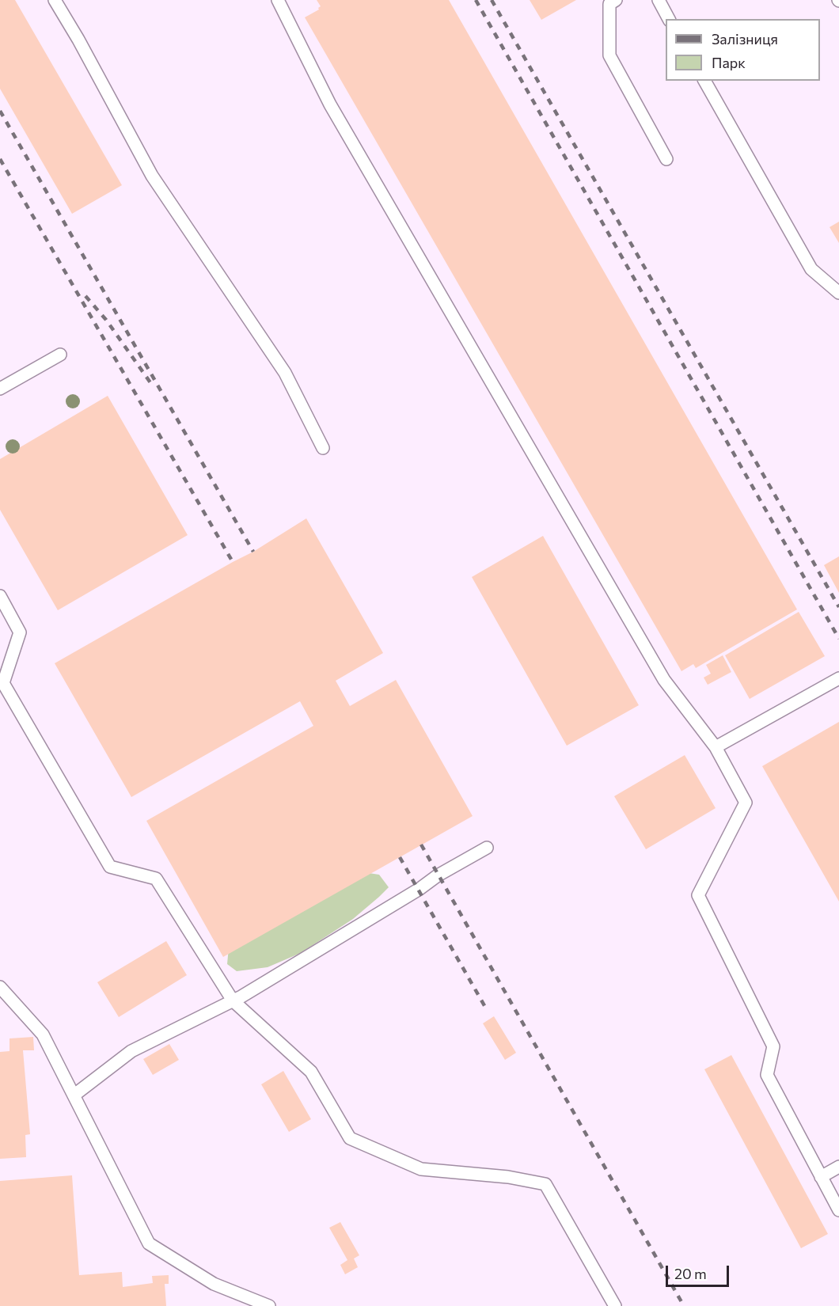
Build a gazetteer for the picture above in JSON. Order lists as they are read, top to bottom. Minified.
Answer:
{"legend":["Залізниця","Парк"],"scale_bar":"20 m"}
